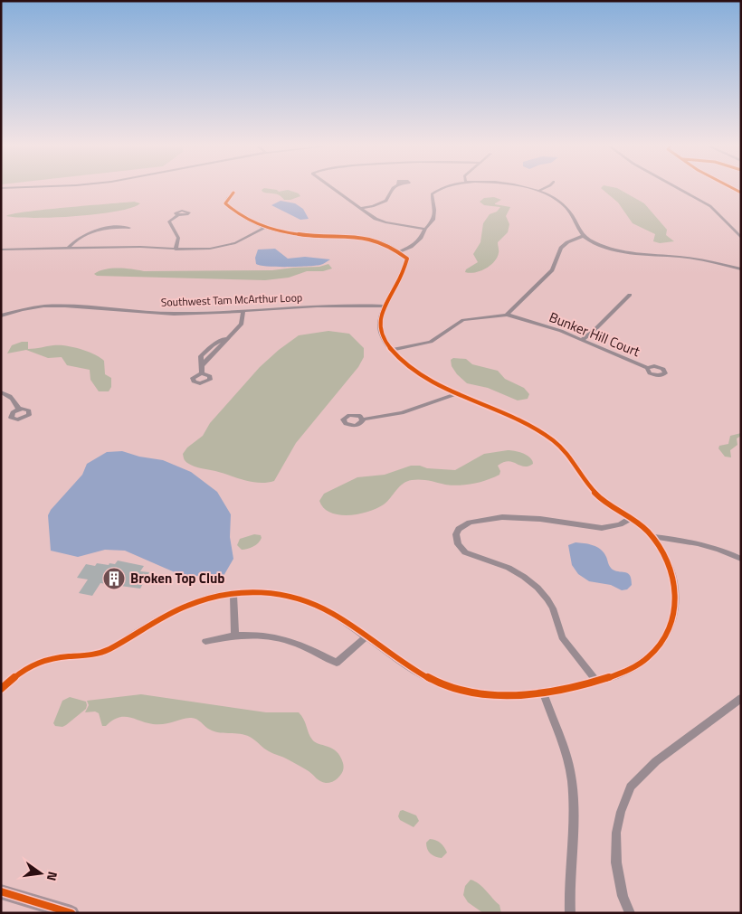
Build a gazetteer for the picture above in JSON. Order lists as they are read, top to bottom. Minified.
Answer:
{"streets":{"street":["Southwest Tam McArthur Loop","Bunker Hill Court"]},"places":{"building":["Broken Top Club"]},"north":"right"}
